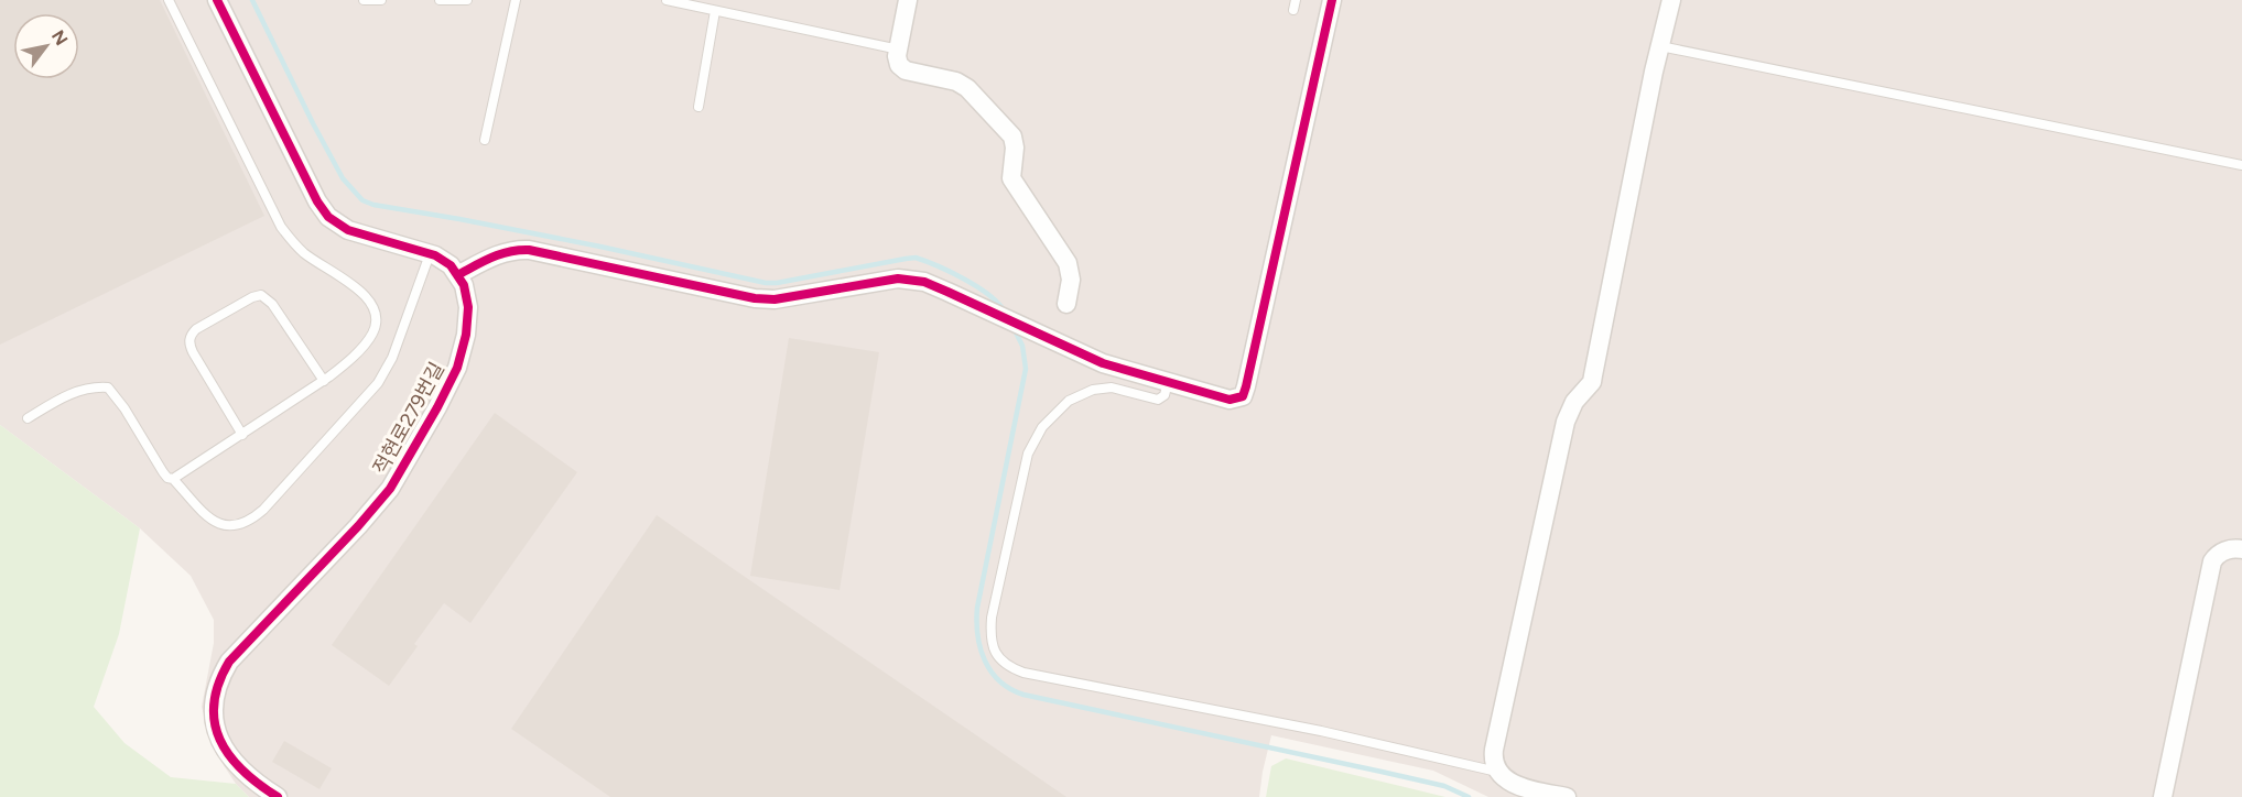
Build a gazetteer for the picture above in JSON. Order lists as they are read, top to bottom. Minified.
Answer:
{"streets":{"street":["적현로279번길"]},"north":"top right"}
